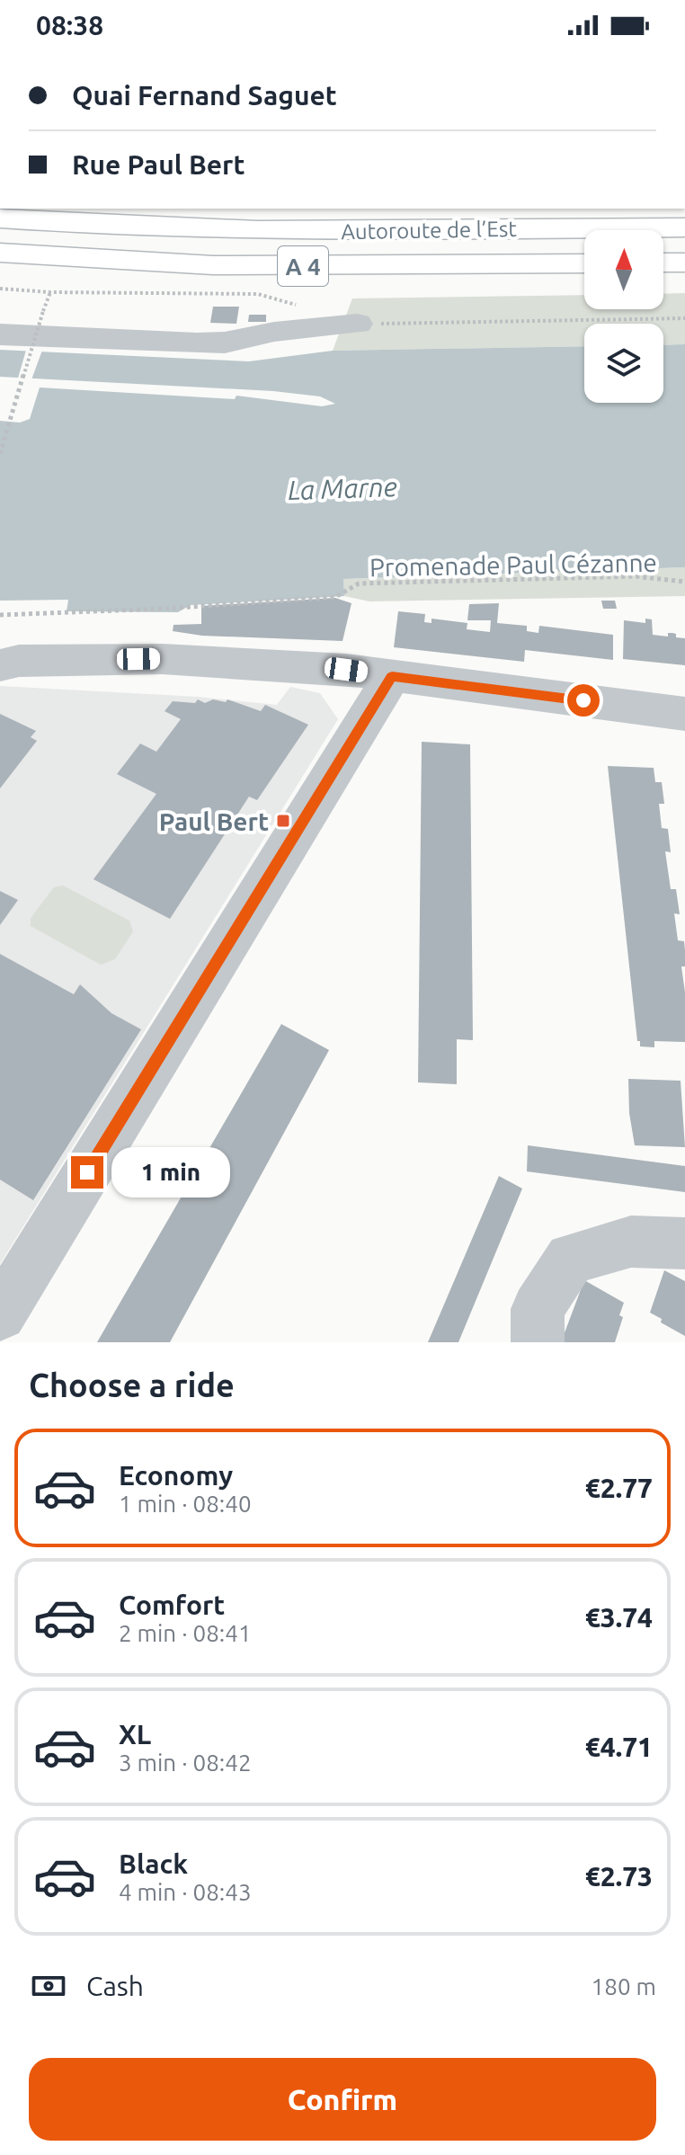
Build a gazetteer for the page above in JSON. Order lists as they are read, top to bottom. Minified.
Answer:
{"streets":{"highway":["Autoroute de l’Est","A 4"],"path":["Promenade Paul Cézanne"]},"water":["La Marne"],"places":{"transit":["Paul Bert"]},"north":"top","page":{"status":"08:38","banner":["Quai Fernand Saguet","Rue Paul Bert"],"bubble":"1 min","heading":"Choose a ride","list":[{"name":"Economy","note":"1 min · 08:40","value":"€2.77"},{"name":"Comfort","note":"2 min · 08:41","value":"€3.74"},{"name":"XL","note":"3 min · 08:42","value":"€4.71"},{"name":"Black","note":"4 min · 08:43","value":"€2.73"}],"pay":["Cash","180 m"],"buttons":"Confirm"}}
